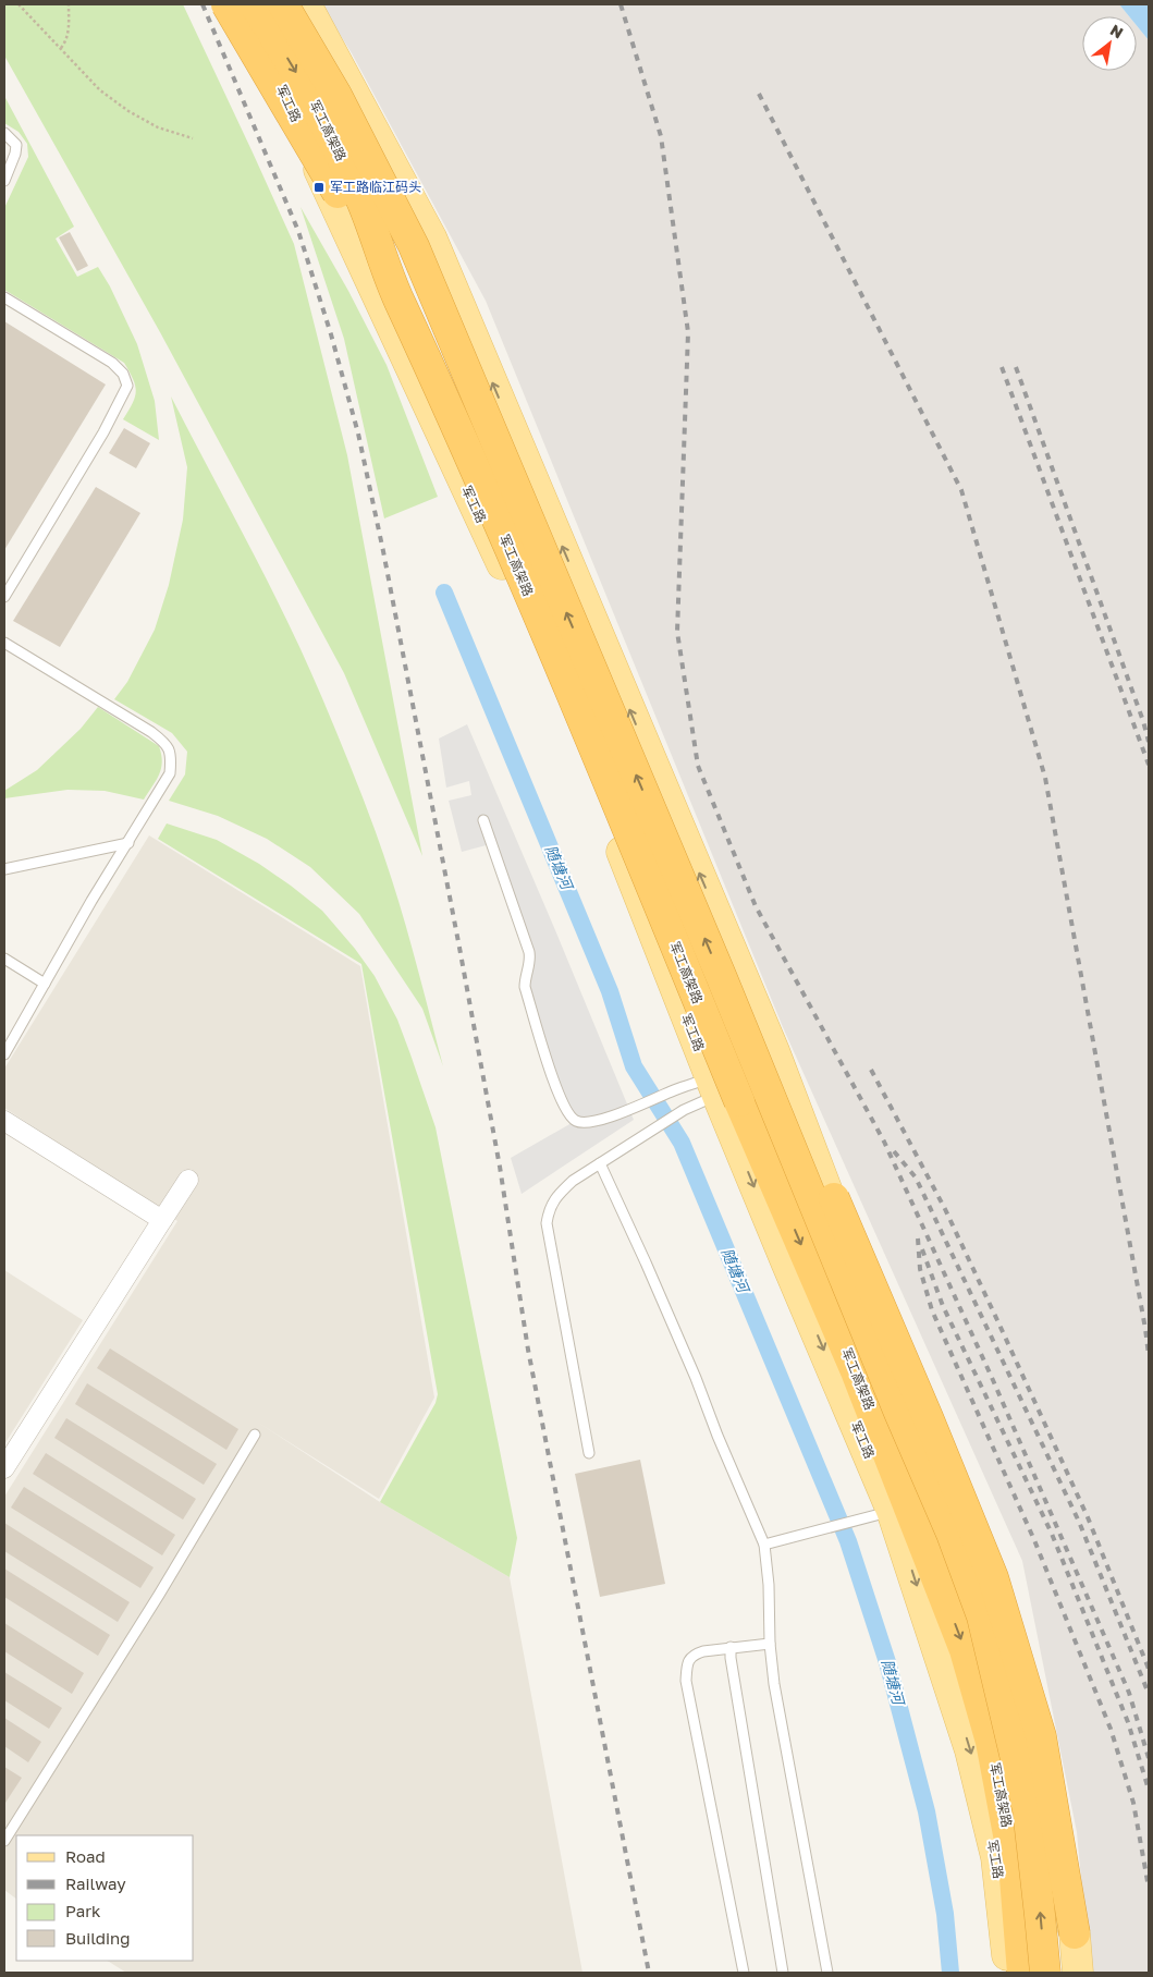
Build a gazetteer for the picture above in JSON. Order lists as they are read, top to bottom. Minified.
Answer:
{"streets":{"highway":["军工高架路"],"main road":["军工路"]},"water":["随塘河"],"places":{"transit":["军工路临江码头"]},"legend":["Road","Railway","Park","Building"],"north":"top right"}
